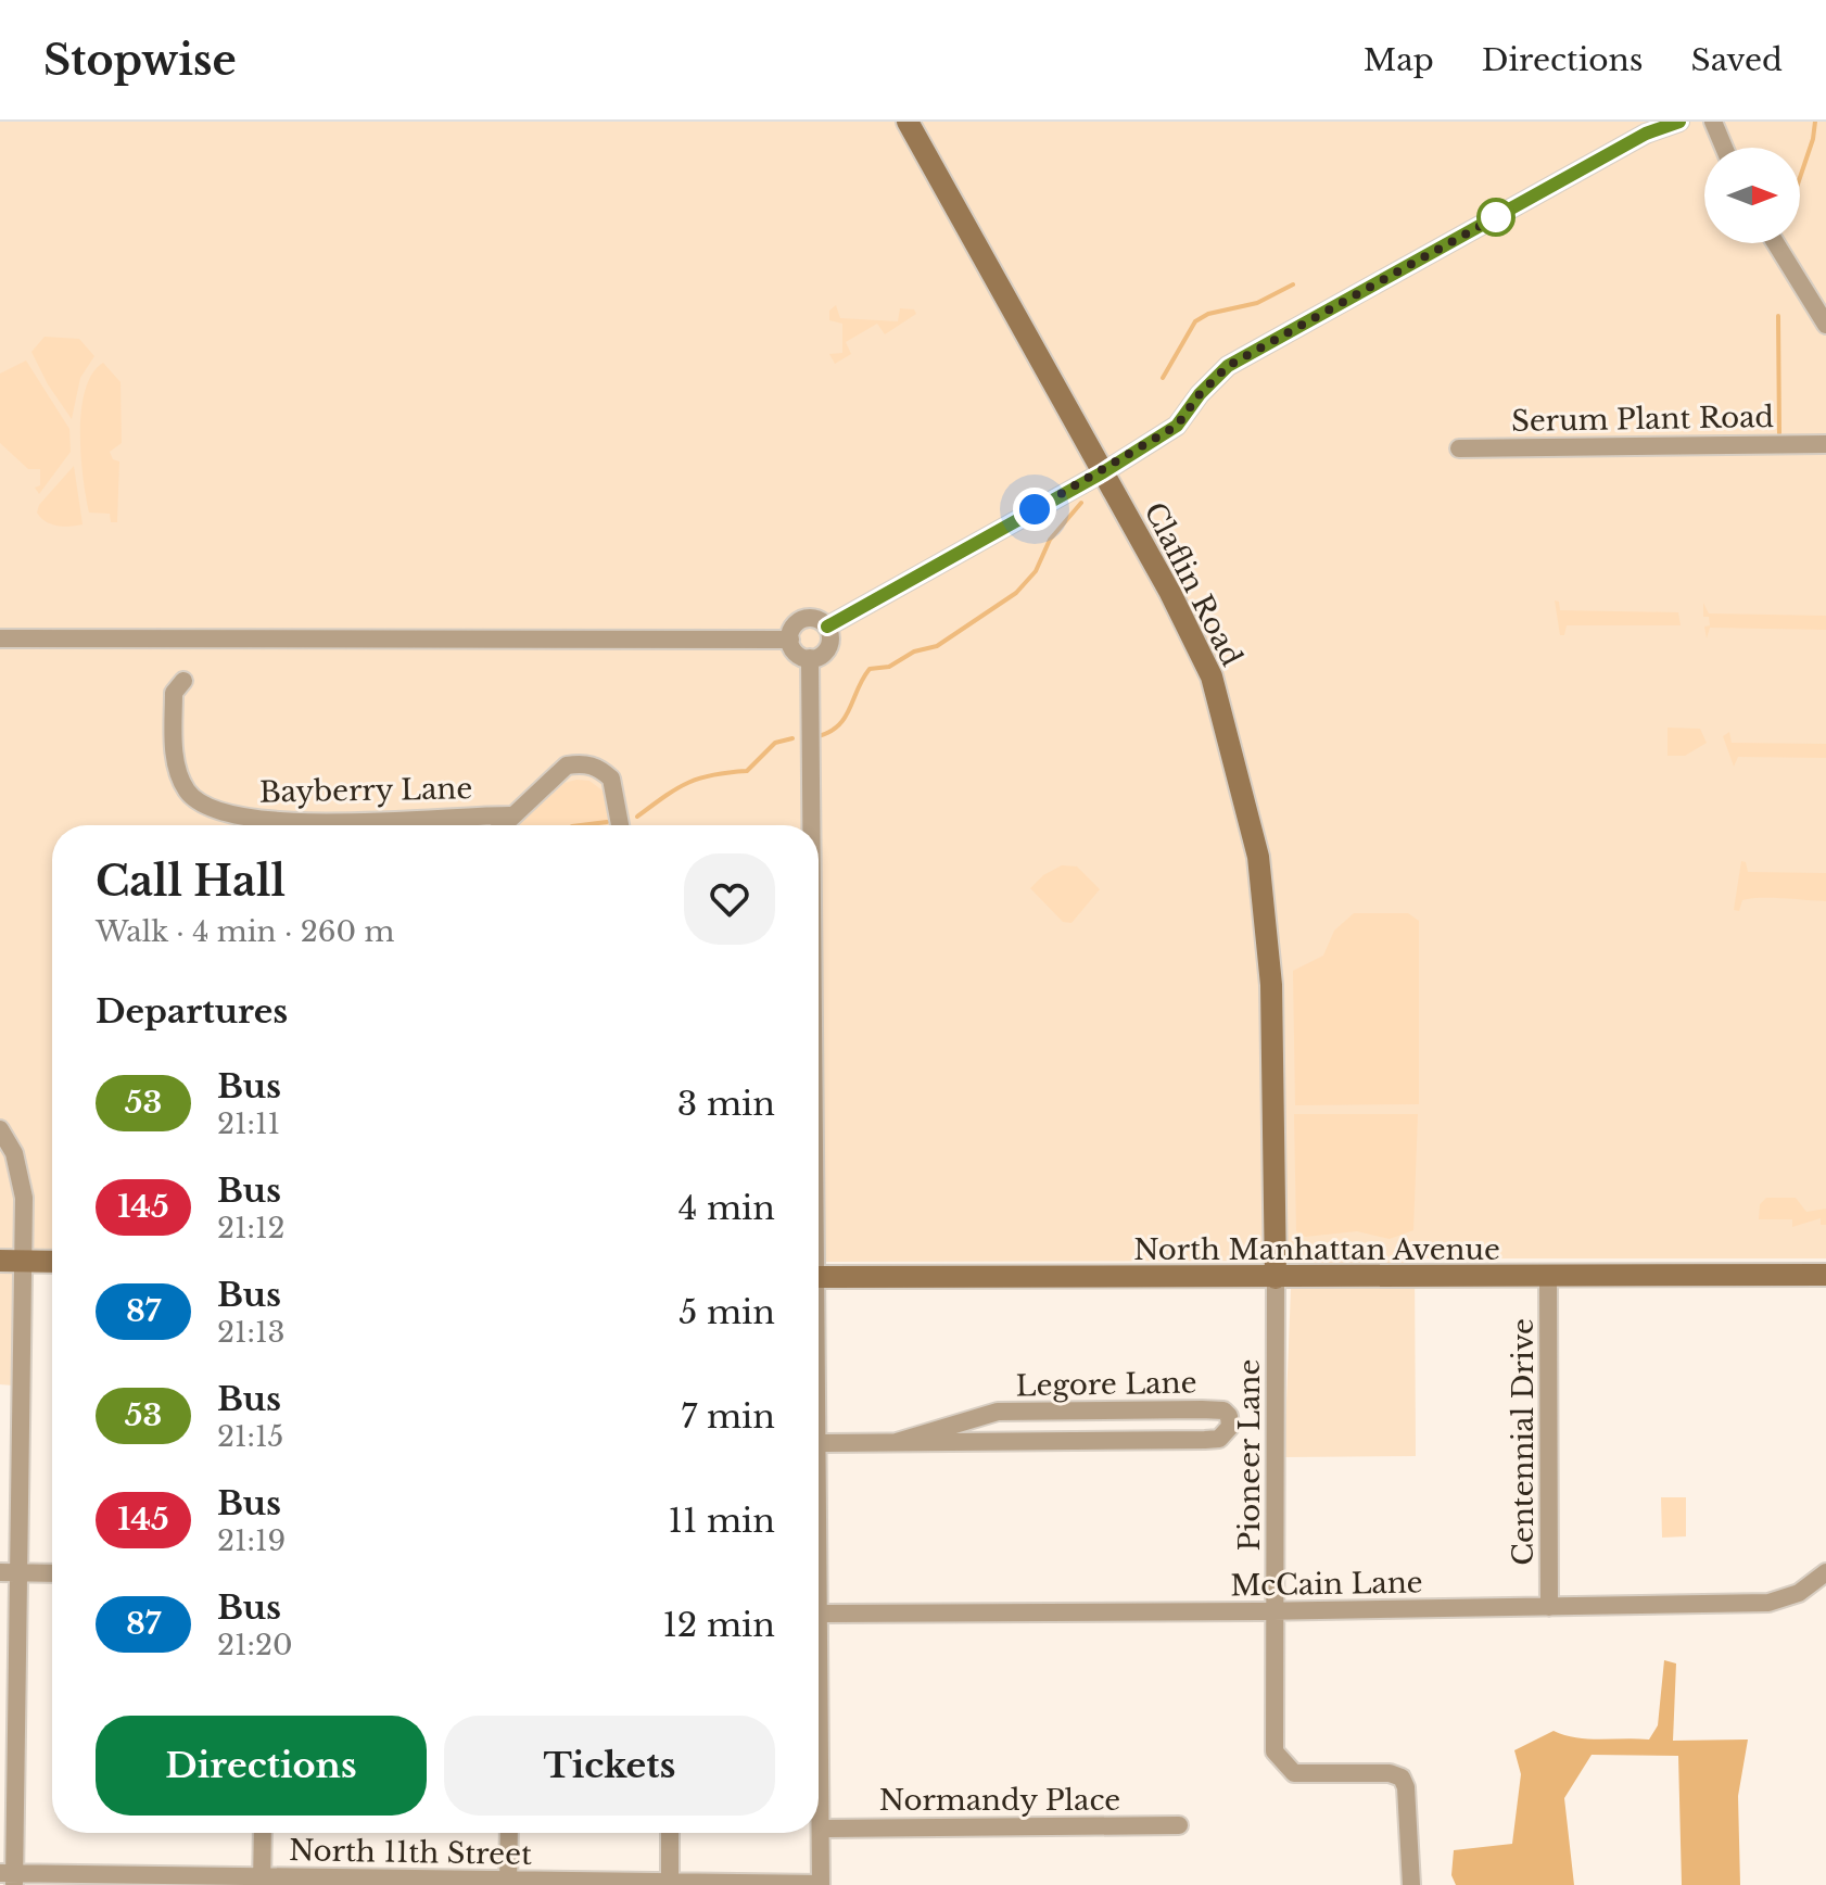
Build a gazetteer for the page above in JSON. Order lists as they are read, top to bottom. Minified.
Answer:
{"streets":{"street":["Serum Plant Road","Claflin Road","Bayberry Lane","North Manhattan Avenue","Legore Lane","Centennial Drive","Pioneer Lane","McCain Lane","Normandy Place","North 11th Street"]},"crossings":[["Claflin Road","North Manhattan Avenue"],["Claflin Road","Pioneer Lane"],["North Manhattan Avenue","Centennial Drive"],["North Manhattan Avenue","Pioneer Lane"],["Centennial Drive","McCain Lane"],["Pioneer Lane","McCain Lane"]],"lines":["bus line 53"],"north":"right","page":{"header":"Stopwise","nav":["Map","Directions","Saved"],"heading":[["Call Hall","Walk · 4 min · 260 m"],"Departures"],"list":[{"mark":"53","name":"Bus","note":"21:11","value":"3 min"},{"mark":"145","name":"Bus","note":"21:12","value":"4 min"},{"mark":"87","name":"Bus","note":"21:13","value":"5 min"},{"mark":"53","name":"Bus","note":"21:15","value":"7 min"},{"mark":"145","name":"Bus","note":"21:19","value":"11 min"},{"mark":"87","name":"Bus","note":"21:20","value":"12 min"}],"buttons":["Directions","Tickets"]}}
